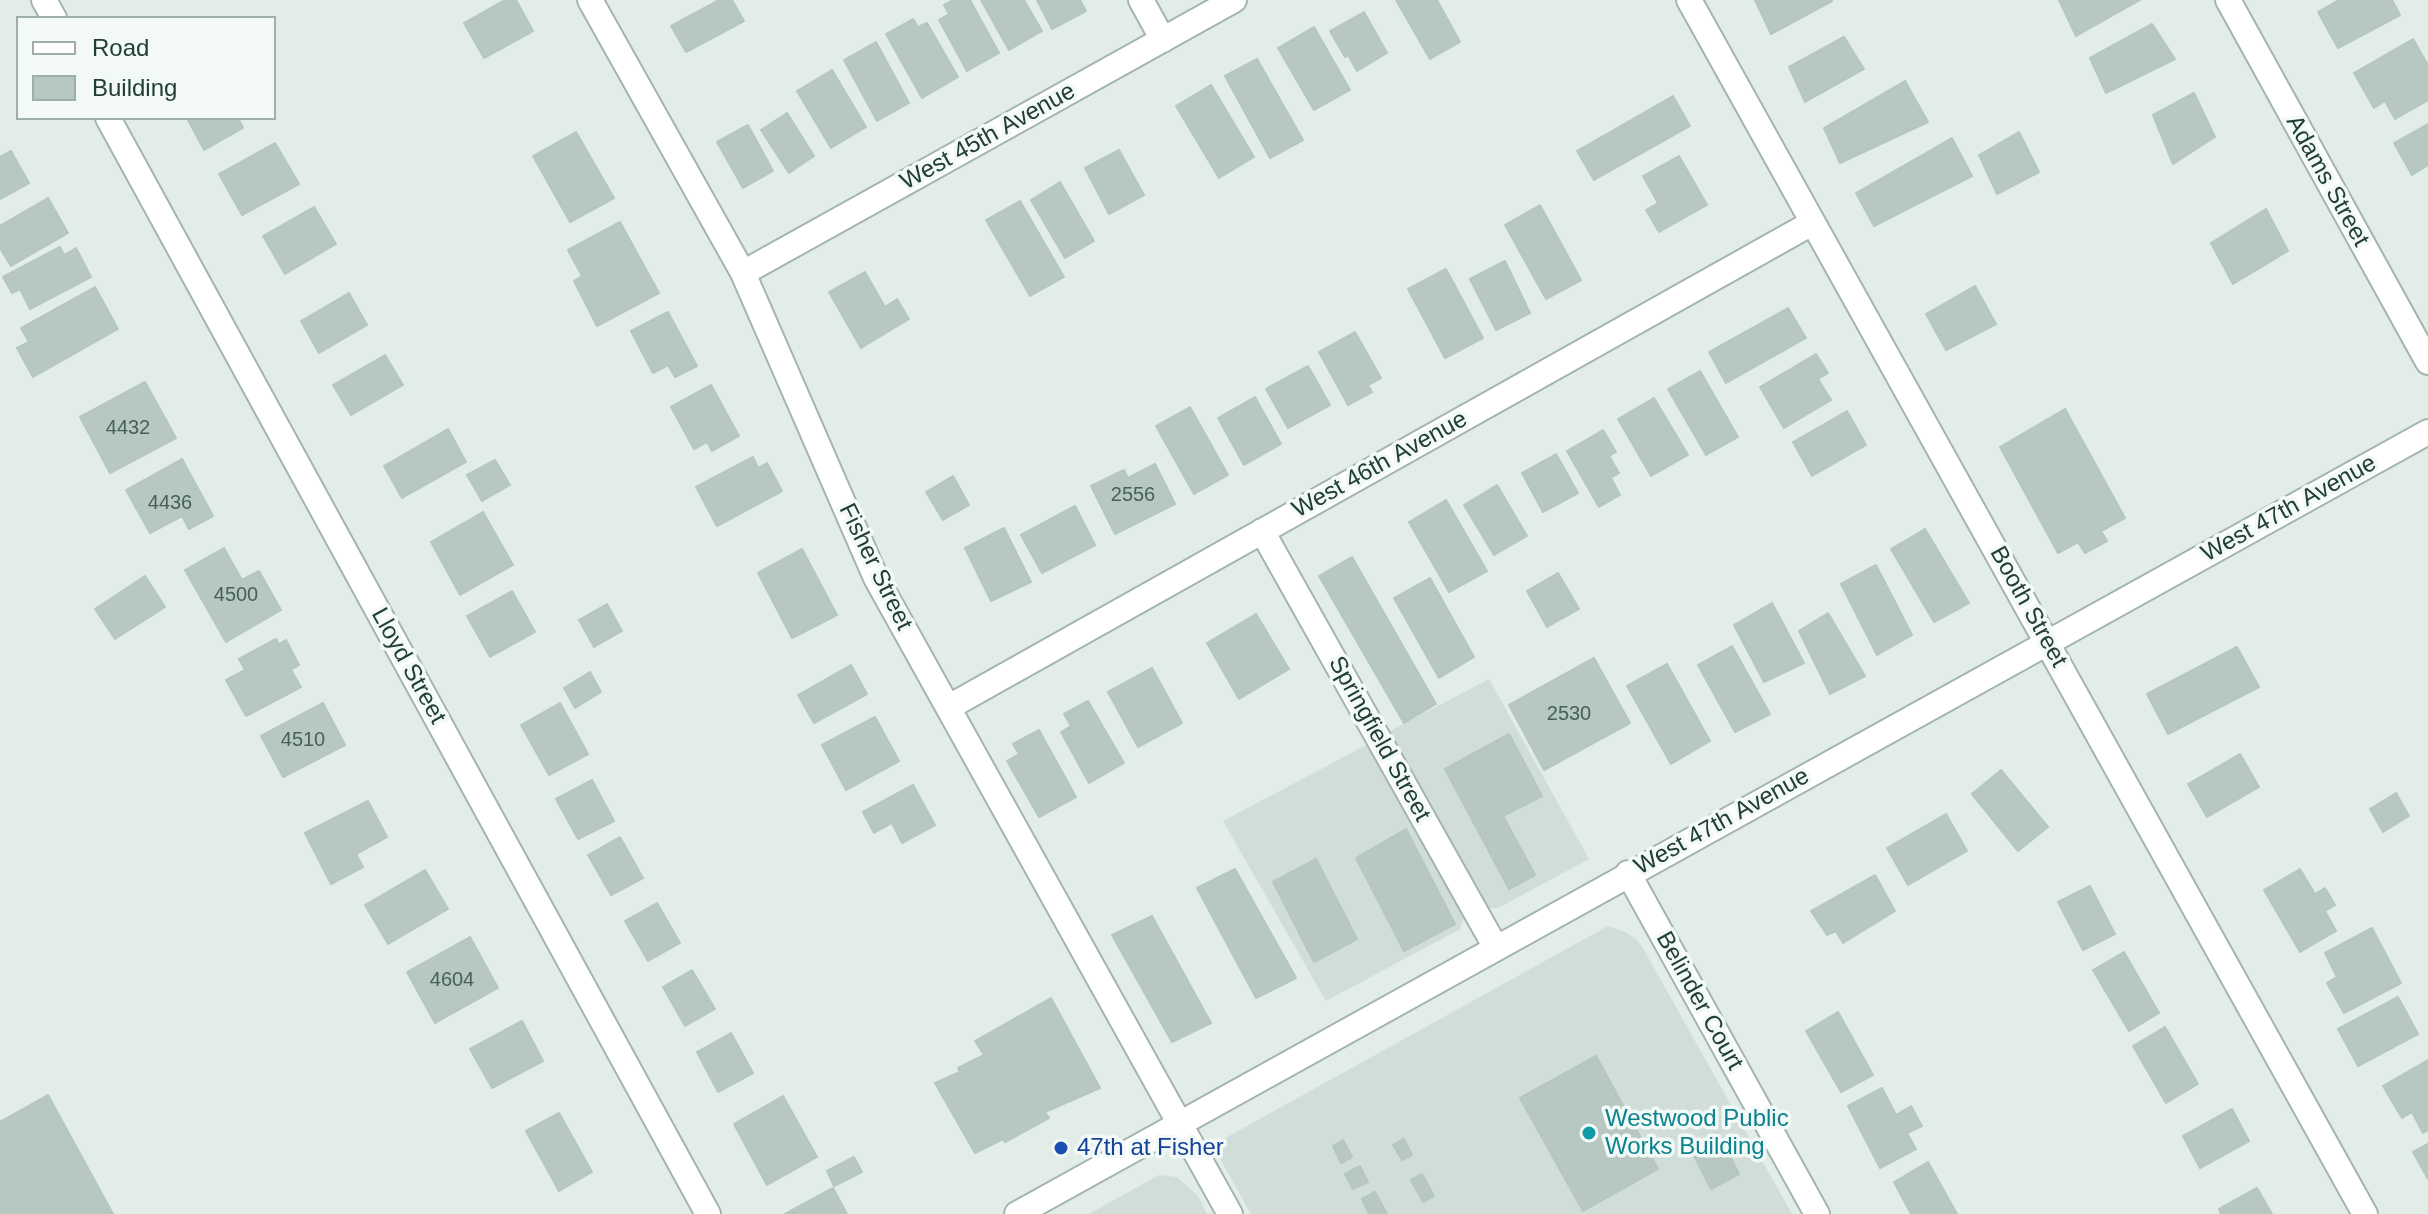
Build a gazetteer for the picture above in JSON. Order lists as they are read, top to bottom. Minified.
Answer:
{"streets":{"street":["West 45th Avenue","Adams Street","West 46th Avenue","West 47th Avenue","Fisher Street","Booth Street","Lloyd Street","Springfield Street","Belinder Court"]},"crossings":[["West 45th Avenue","Fisher Street"],["West 46th Avenue","Fisher Street"],["West 46th Avenue","Booth Street"],["West 46th Avenue","Springfield Street"],["West 47th Avenue","Fisher Street"],["West 47th Avenue","Booth Street"],["West 47th Avenue","Springfield Street"],["West 47th Avenue","Belinder Court"]],"places":["Westwood Public Works Building","47th at Fisher"],"house_numbers":["4432","2556","4436","4500","2530","4510","4604"],"legend":["Road","Building"]}
